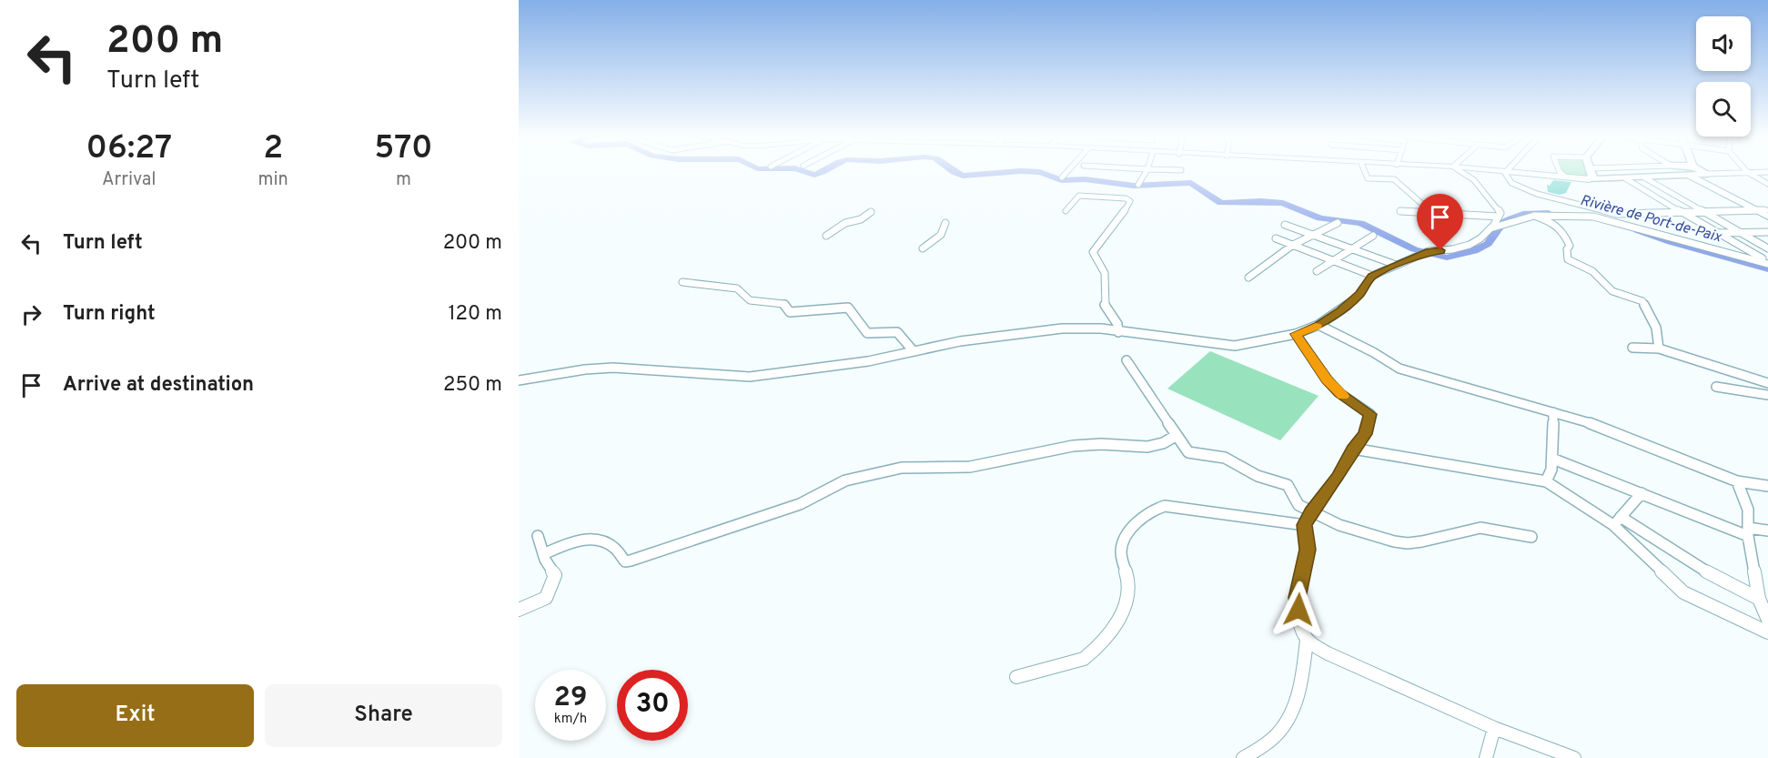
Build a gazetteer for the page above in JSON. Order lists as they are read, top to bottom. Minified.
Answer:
{"water":["Rivière de Port-de-Paix"],"page":{"turn":["200 m","Turn left"],"eta":["06:27","Arrival","2","min","570","m"],"list":[{"name":"Turn left","value":"200 m"},{"name":"Turn right","value":"120 m"},{"name":"Arrive at destination","value":"250 m"}],"speed":"29 km/h","limit":"30","buttons":["Exit","Share"]}}
